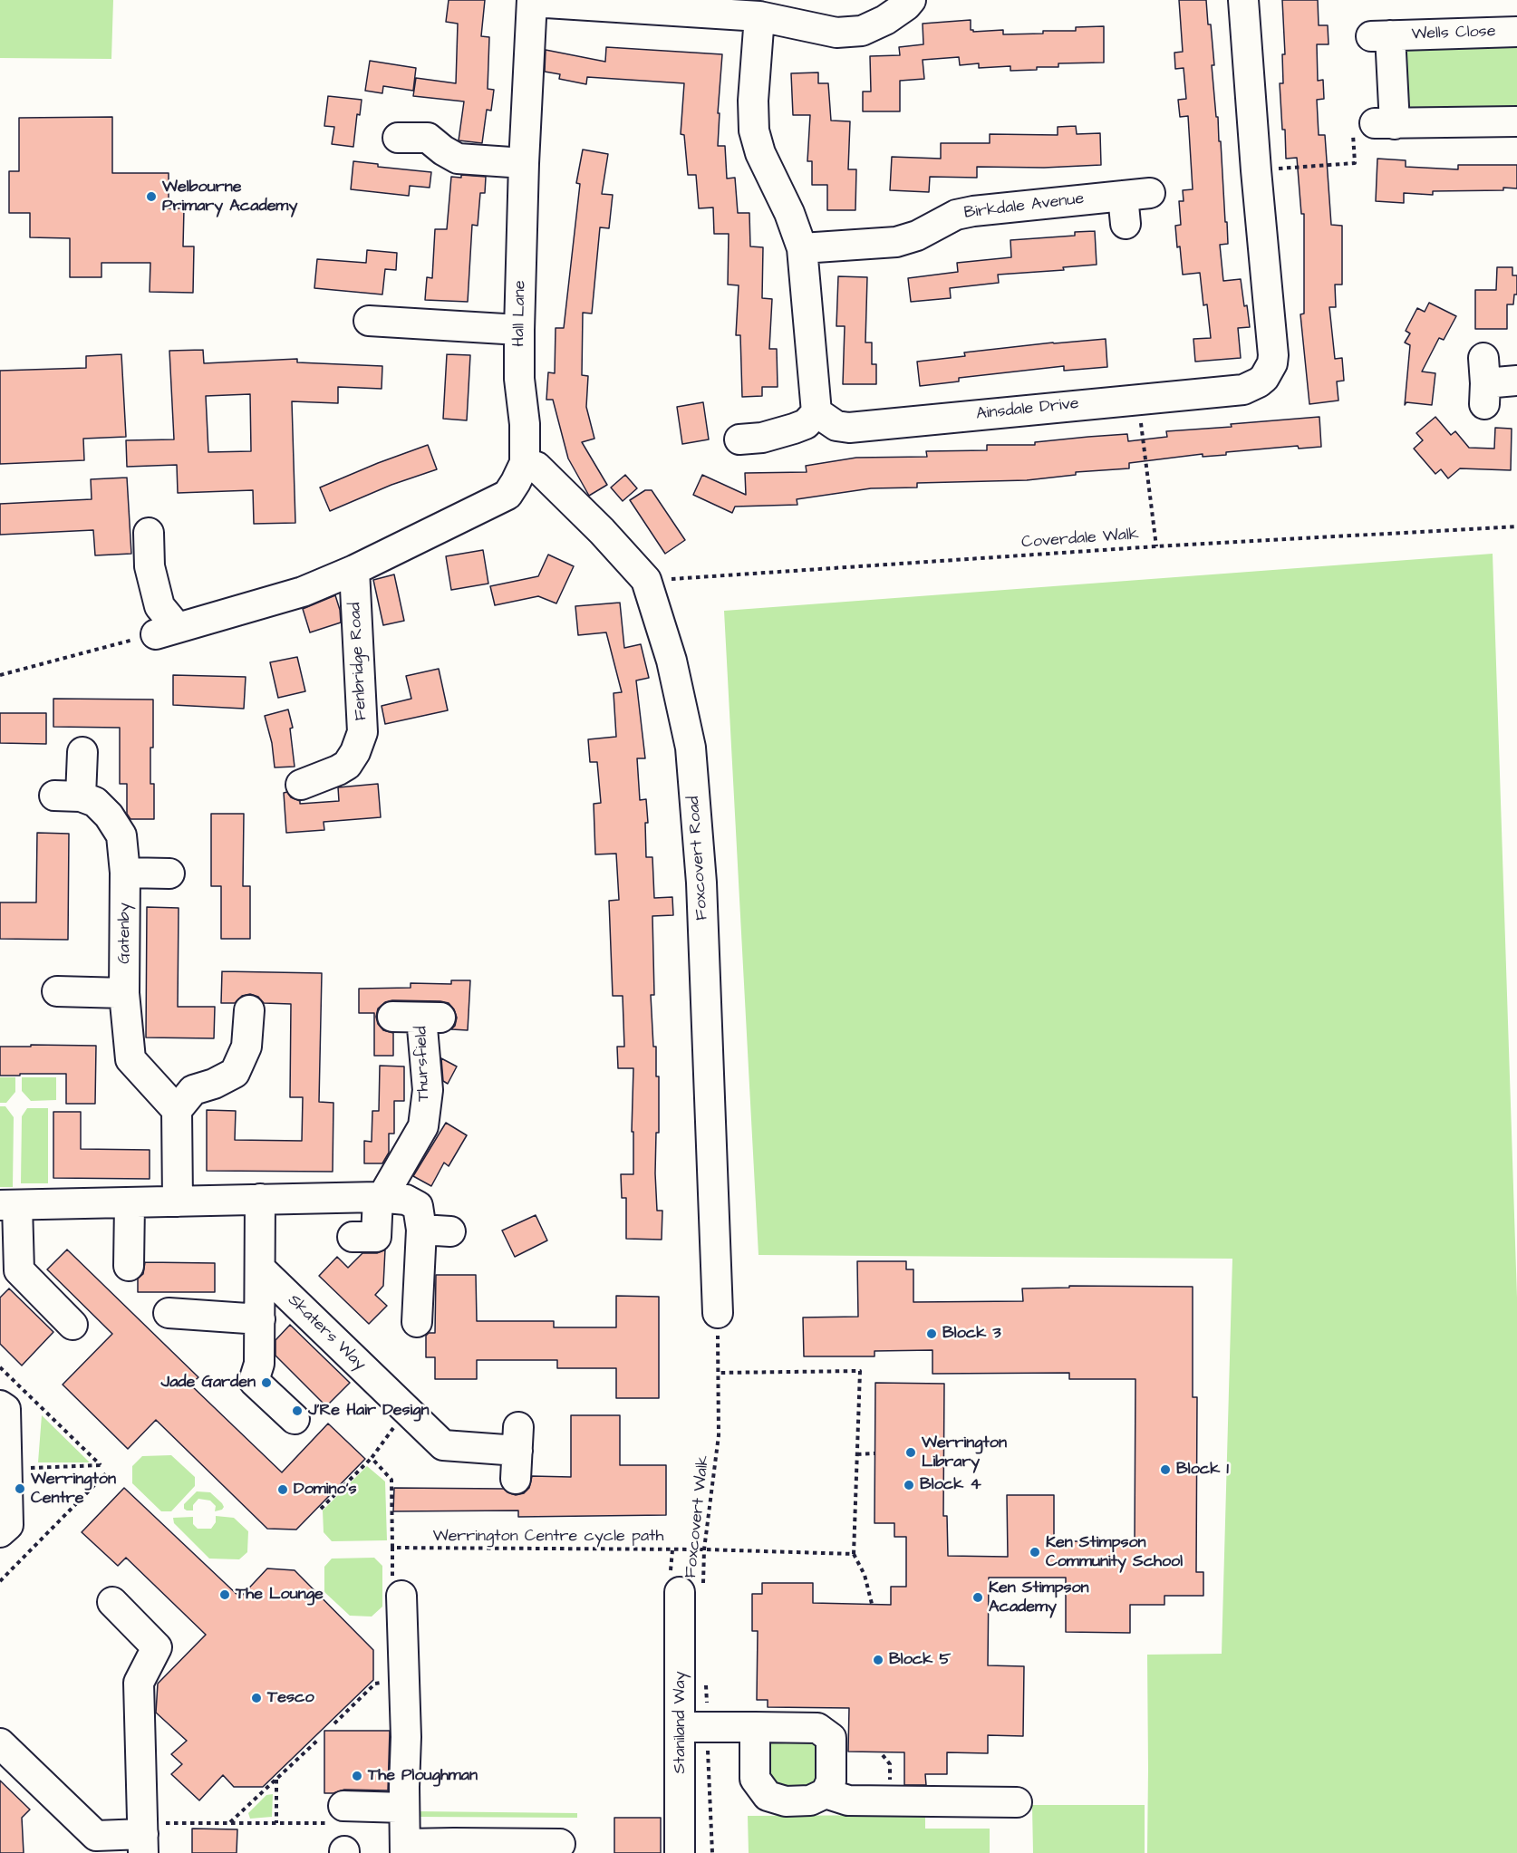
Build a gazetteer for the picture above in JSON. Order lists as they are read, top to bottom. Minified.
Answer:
{"streets":{"street":["Wells Close","Birkdale Avenue","Hall Lane","Ainsdale Drive","Fenbridge Road","Foxcovert Road","Gatenby","Thursfield","Skaters Way","Staniland Way"],"path":["Coverdale Walk","Foxcovert Walk","Werrington Centre cycle path"]},"crossings":[["Hall Lane","Foxcovert Road"],["Coverdale Walk","Foxcovert Road"],["Foxcovert Road","Foxcovert Walk"],["Foxcovert Walk","Werrington Centre cycle path"],["Foxcovert Walk","Staniland Way"]],"places":["Welbourne Primary Academy","Block 3","Jade Garden","J'Re Hair Design","Werrington Library","Block 1","Block 4","Werrington Centre","Domino's","Ken Stimpson Community School","The Lounge","Ken Stimpson Academy","Block 5","Tesco","The Ploughman"]}
